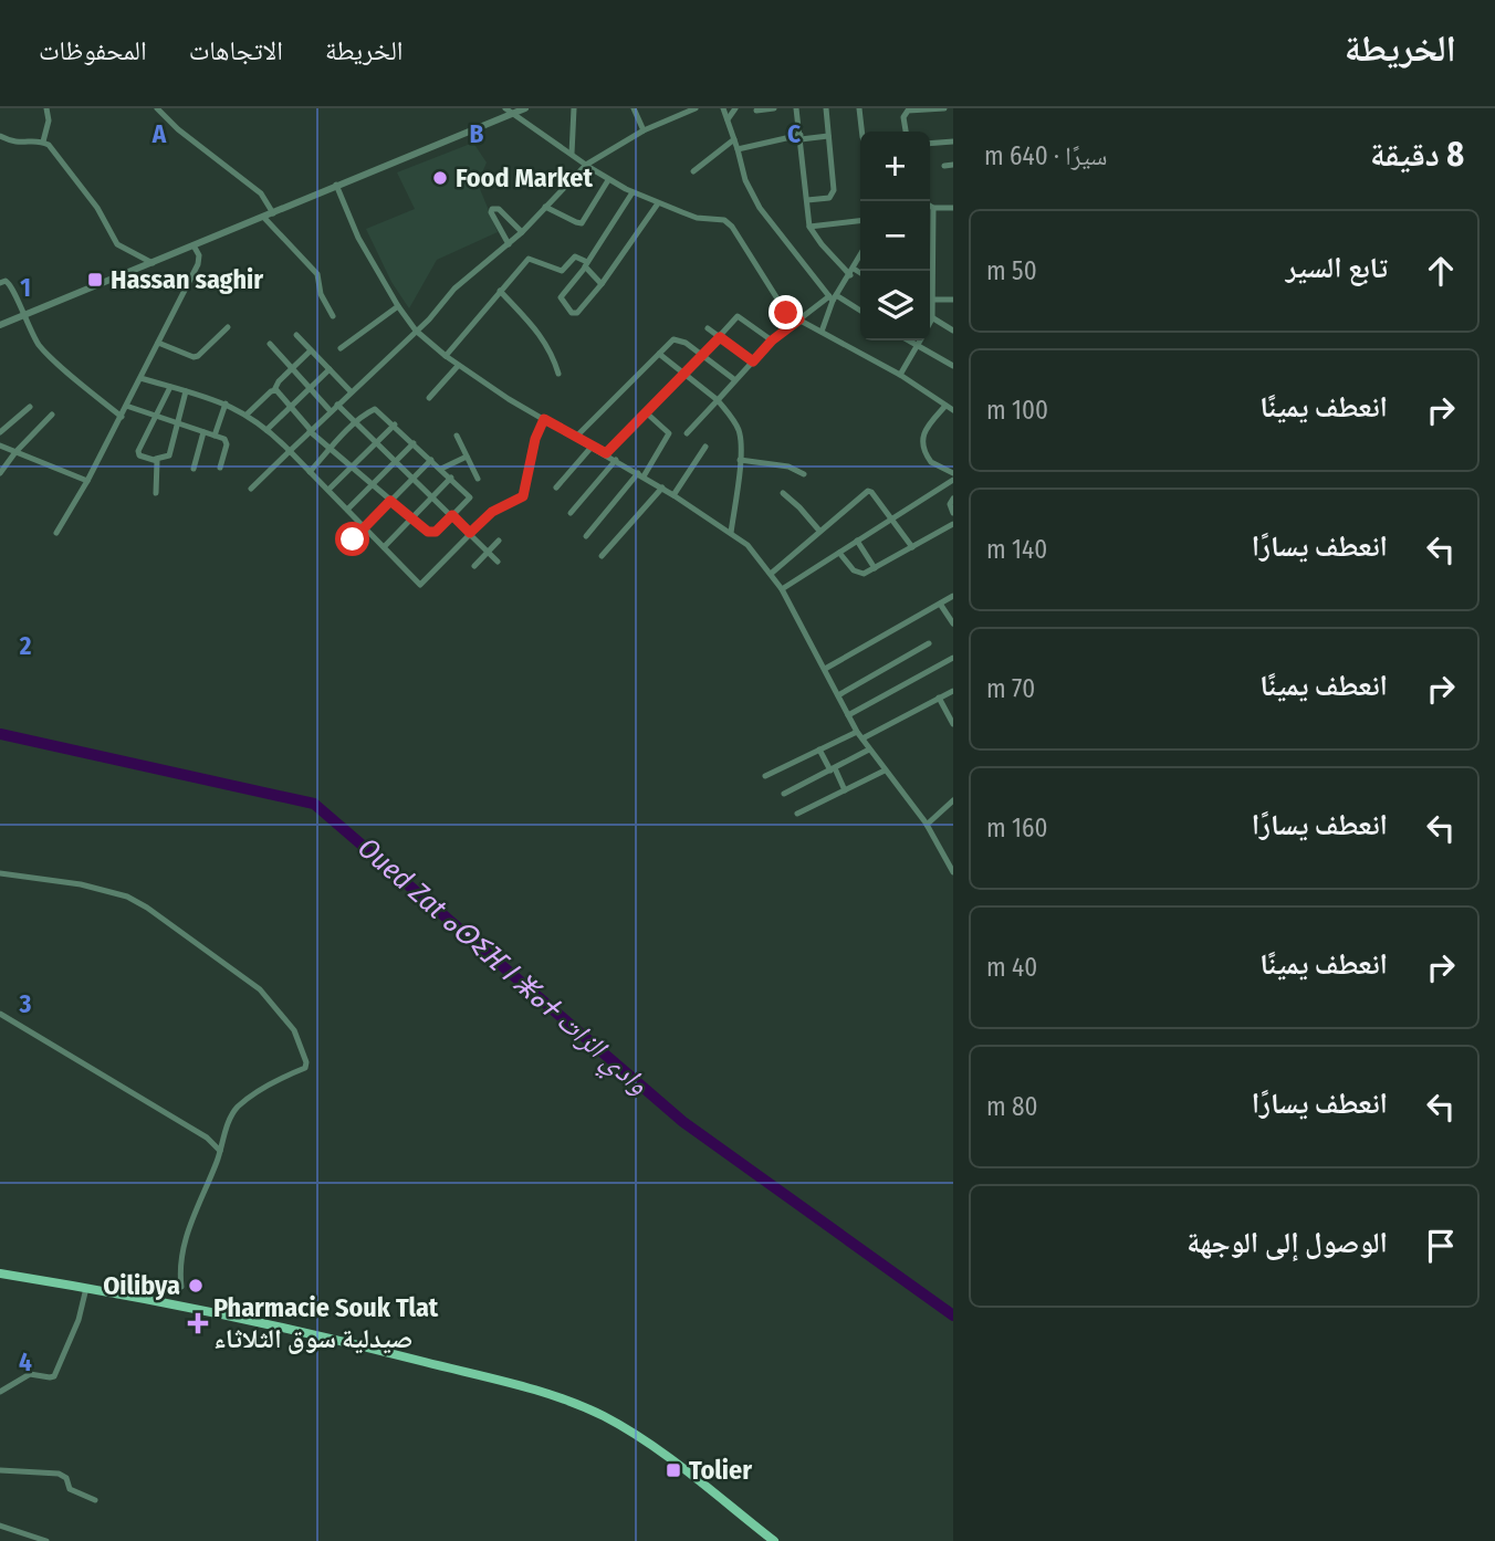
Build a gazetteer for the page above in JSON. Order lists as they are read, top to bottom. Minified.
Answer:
{"water":["Oued Zat ⴰⵙⵉⴼ ⵏ ⵥⴰⵜ وادي الزات"],"places":{"other":["Food Market","Oilibya"],"transit":["Hassan saghir","Tolier"],"health":["Pharmacie Souk Tlat صيدلية سوق الثلاثاء"]},"page":{"header":"الخريطة","nav":["الخريطة","الاتجاهات","المحفوظات"],"heading":["8 دقيقة","سيرًا · 640 m"],"map_buttons":["+","−"],"list":[["تابع السير","50 m"],["انعطف يمينًا","100 m"],["انعطف يسارًا","140 m"],["انعطف يمينًا","70 m"],["انعطف يسارًا","160 m"],["انعطف يمينًا","40 m"],["انعطف يسارًا","80 m"],"الوصول إلى الوجهة"]},"grid":{"columns":["A","B","C"],"rows":["1","2","3","4"]}}
